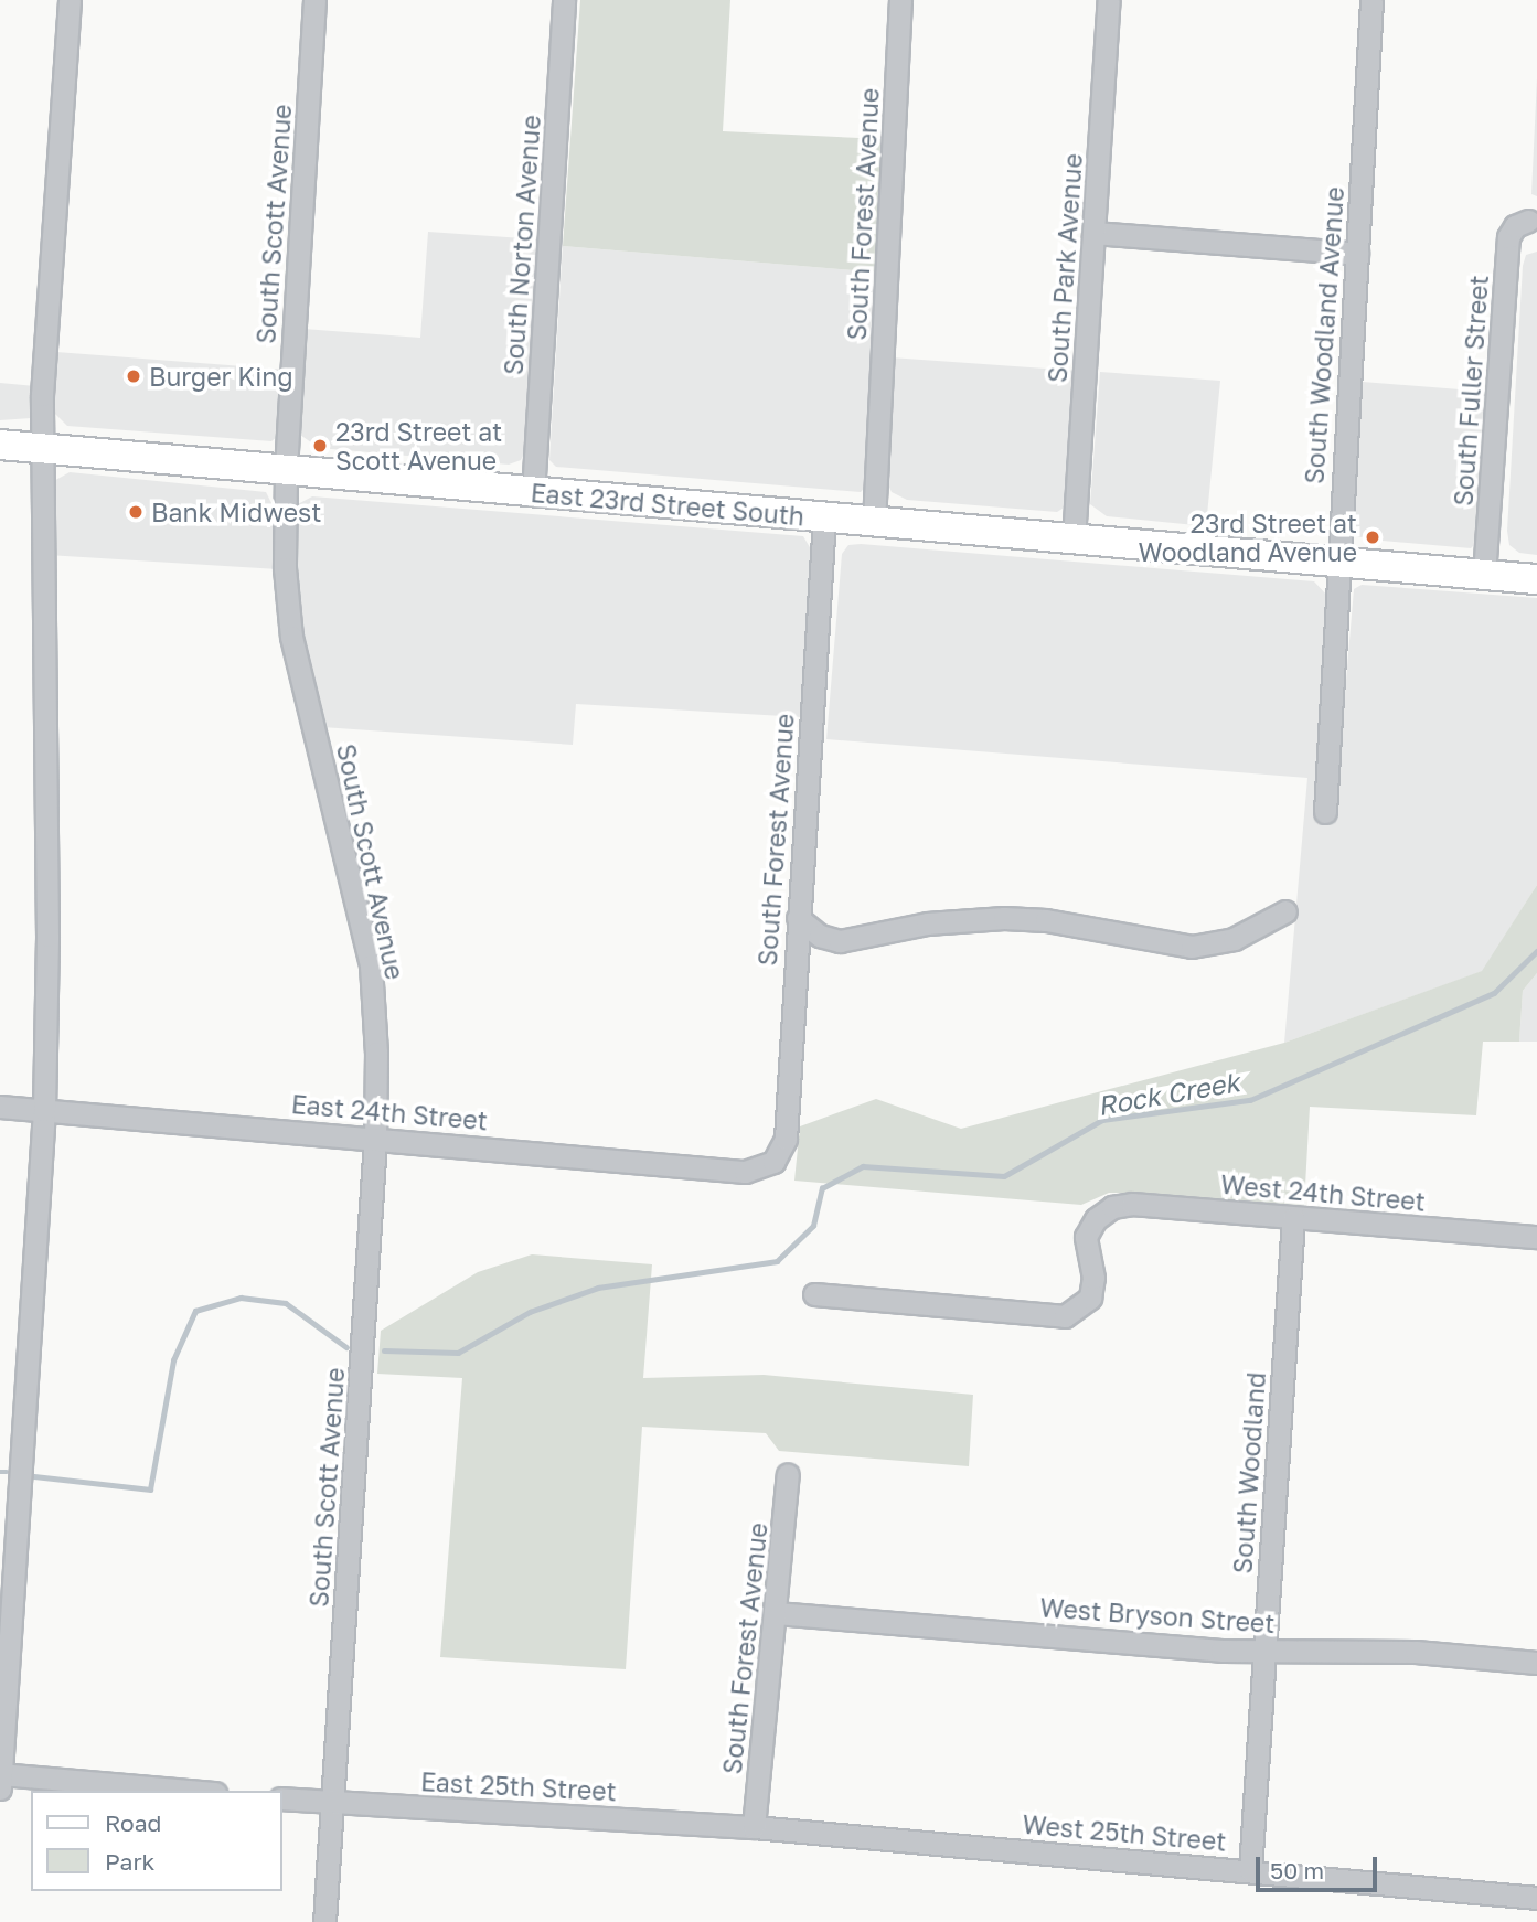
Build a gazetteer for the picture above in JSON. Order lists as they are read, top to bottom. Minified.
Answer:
{"streets":{"main road":["East 23rd Street South"],"street":["South Forest Avenue","South Scott Avenue","South Norton Avenue","South Park Avenue","South Woodland Avenue","South Fuller Street","East 24th Street","West 24th Street","South Woodland","West Bryson Street","East 25th Street","West 25th Street"]},"crossings":[["South Forest Avenue","East 23rd Street South"],["South Forest Avenue","East 24th Street"],["South Forest Avenue","West Bryson Street"],["South Forest Avenue","East 25th Street"],["South Forest Avenue","West 25th Street"],["South Scott Avenue","East 23rd Street South"],["South Scott Avenue","East 24th Street"],["South Scott Avenue","East 25th Street"],["South Norton Avenue","East 23rd Street South"],["South Park Avenue","East 23rd Street South"],["South Woodland Avenue","East 23rd Street South"],["South Fuller Street","East 23rd Street South"],["West 24th Street","South Woodland"],["South Woodland","West Bryson Street"],["South Woodland","West 25th Street"],["East 25th Street","West 25th Street"]],"water":["Rock Creek"],"places":["Burger King","23rd Street at Scott Avenue","Bank Midwest","23rd Street at Woodland Avenue"],"legend":["Road","Park"],"scale_bar":"50 m"}
